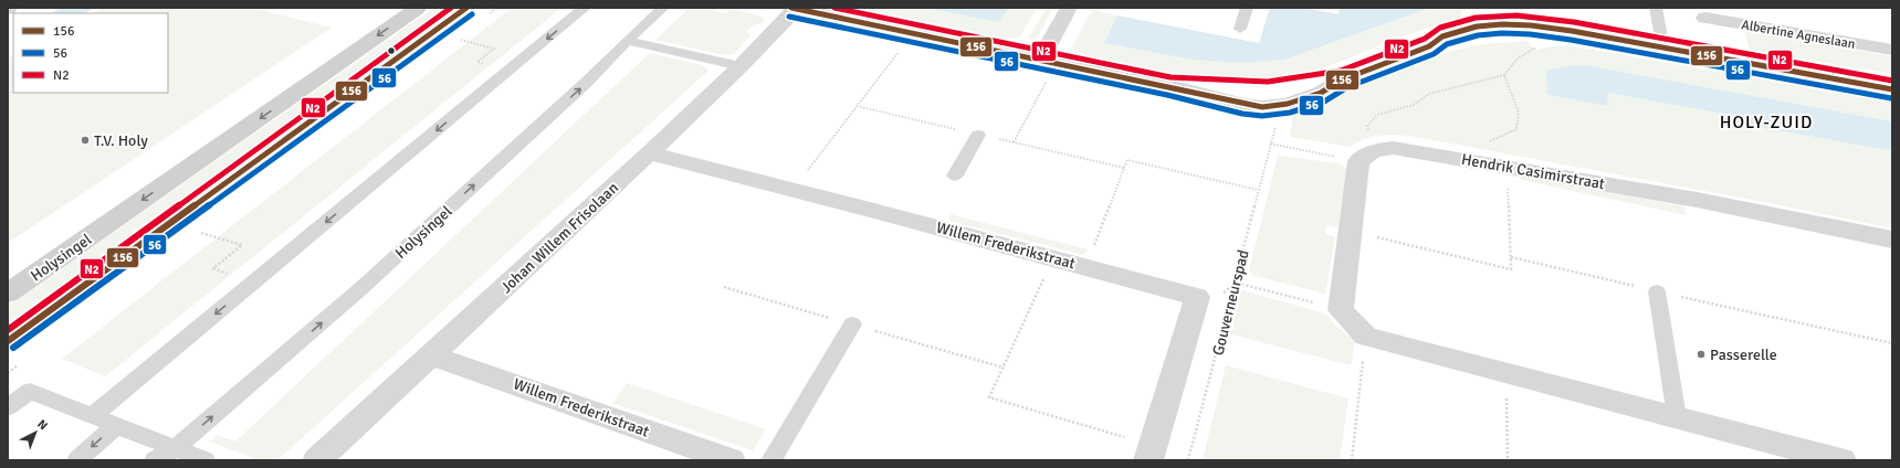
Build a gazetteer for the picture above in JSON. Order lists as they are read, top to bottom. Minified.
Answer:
{"streets":{"street":["Albertine Agneslaan","Hendrik Casimirstraat","Holysingel","Johan Willem Frisolaan","Willem Frederikstraat"],"path":["Gouverneurspad"]},"crossings":[["Johan Willem Frisolaan","Willem Frederikstraat"]],"districts":["HOLY-ZUID"],"places":["T.V. Holy","Passerelle"],"lines":["transit line 156","transit line N2","transit line 56"],"legend":["156","56","N2"],"north":"top right"}
